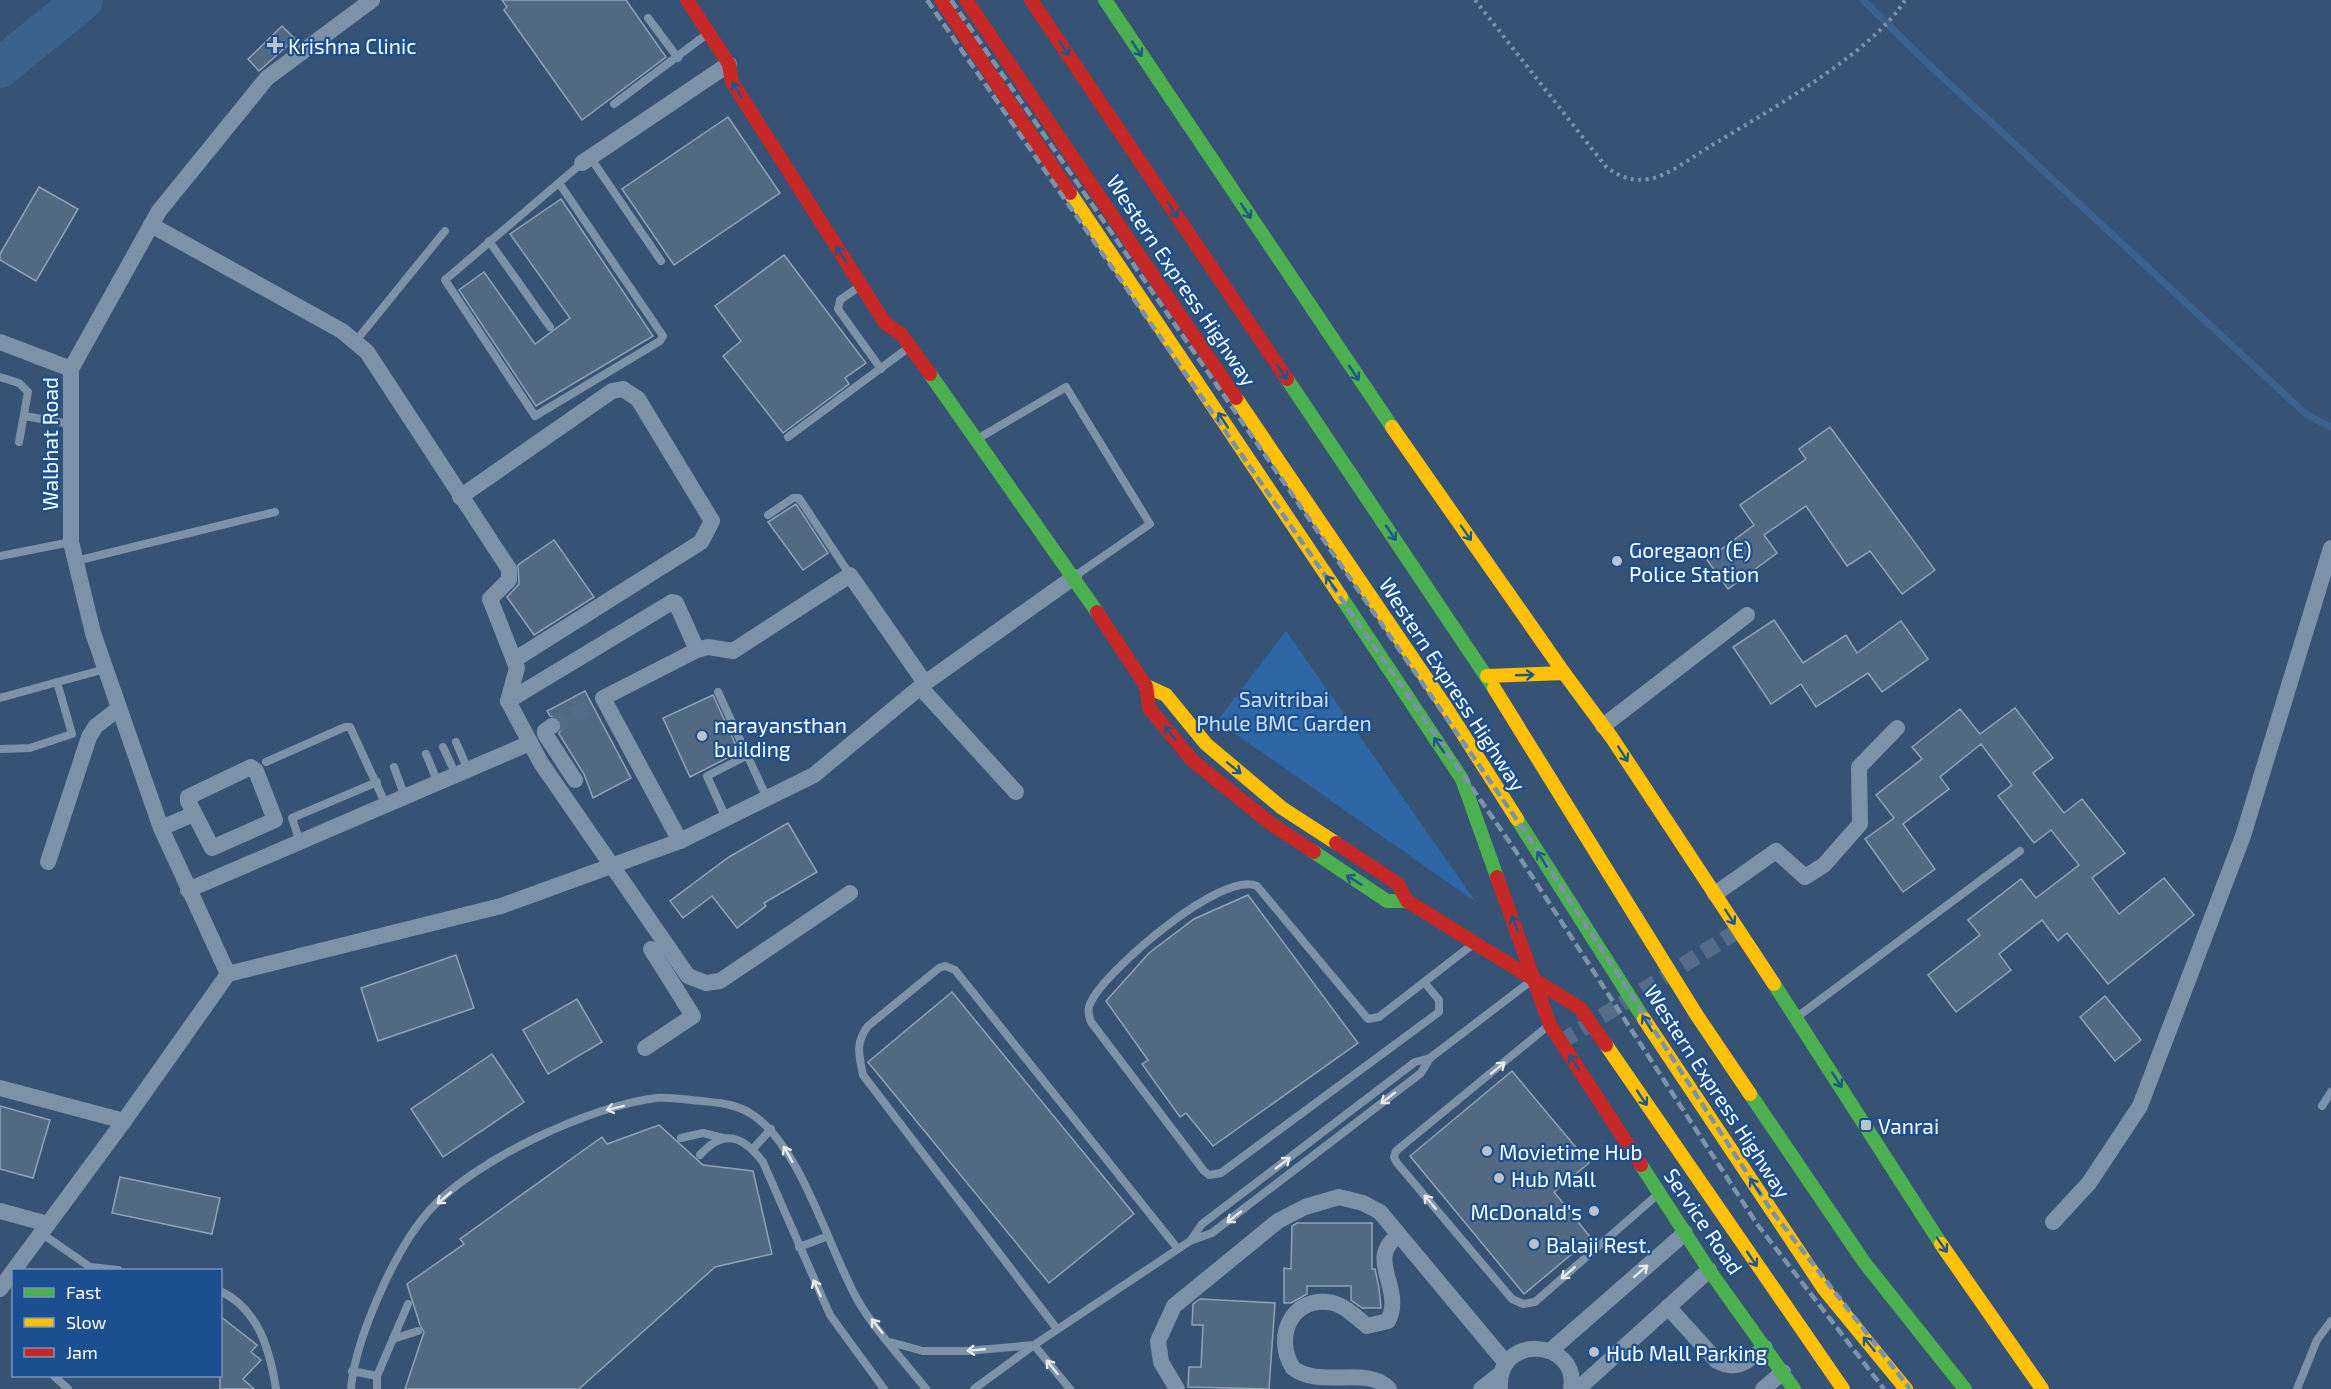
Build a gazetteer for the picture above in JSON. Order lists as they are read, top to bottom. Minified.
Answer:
{"streets":{"main road":["Western Express Highway","Service Road"],"street":["Walbhat Road"]},"one_way":["Service Road"],"parks":["Savitribai Phule BMC Garden"],"places":{"health":["Krishna Clinic"],"other":["Goregaon (E) Police Station","narayansthan building","Movietime Hub","Hub Mall","McDonald's","Balaji Rest.","Hub Mall Parking"],"transit":["Vanrai"]},"legend":["Fast","Slow","Jam"]}
